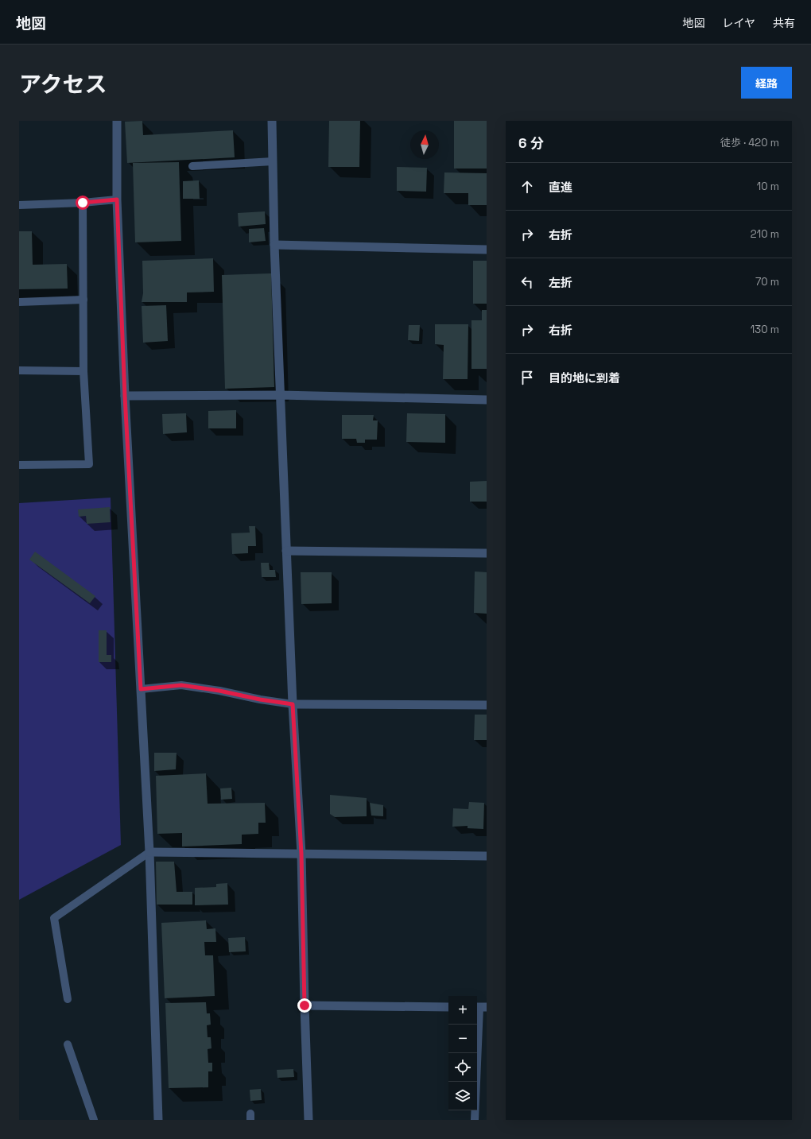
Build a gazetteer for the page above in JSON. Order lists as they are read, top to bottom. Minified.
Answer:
{"north":"top","page":{"header":"地図","nav":["地図","レイヤ","共有"],"title":"アクセス","buttons":"経路","heading":["6 分","徒歩 · 420 m"],"list":[["直進","10 m"],["右折","210 m"],["左折","70 m"],["右折","130 m"],"目的地に到着"],"map_buttons":["+","−"]}}
